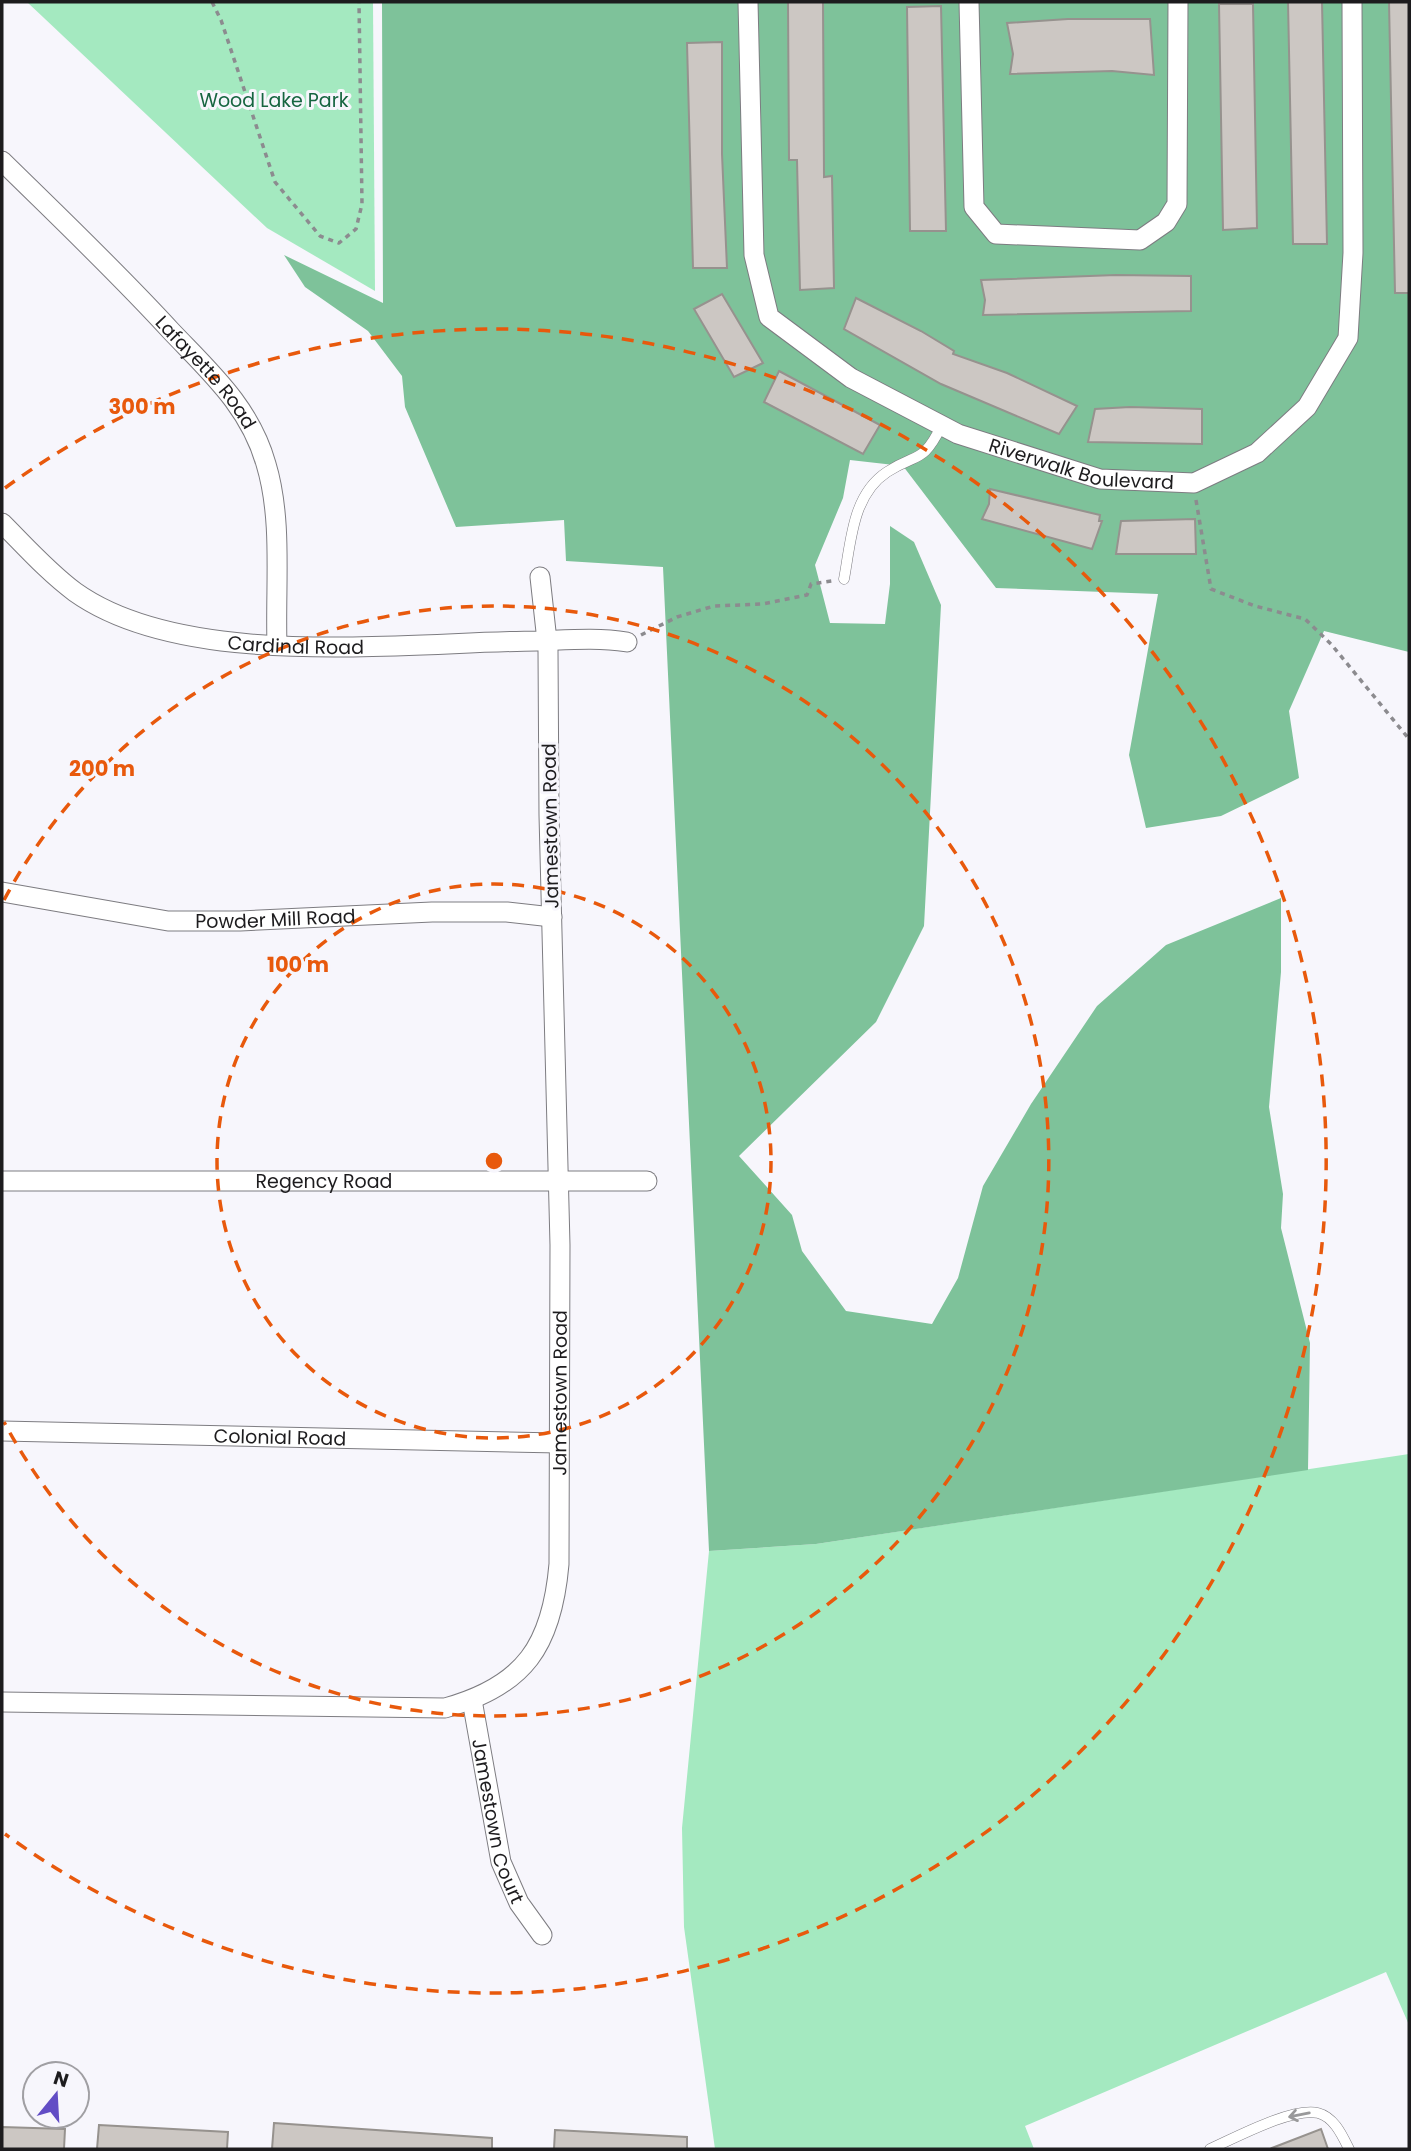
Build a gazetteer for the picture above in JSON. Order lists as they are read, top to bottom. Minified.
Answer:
{"streets":{"street":["Lafayette Road","Riverwalk Boulevard","Cardinal Road","Jamestown Road","Powder Mill Road","Regency Road","Colonial Road","Jamestown Court"]},"crossings":[["Lafayette Road","Cardinal Road"],["Cardinal Road","Jamestown Road"],["Jamestown Road","Powder Mill Road"],["Jamestown Road","Regency Road"],["Jamestown Road","Colonial Road"],["Jamestown Road","Jamestown Court"]],"parks":["Wood Lake Park"],"north":"top","rings":["300 m","200 m","100 m"]}
